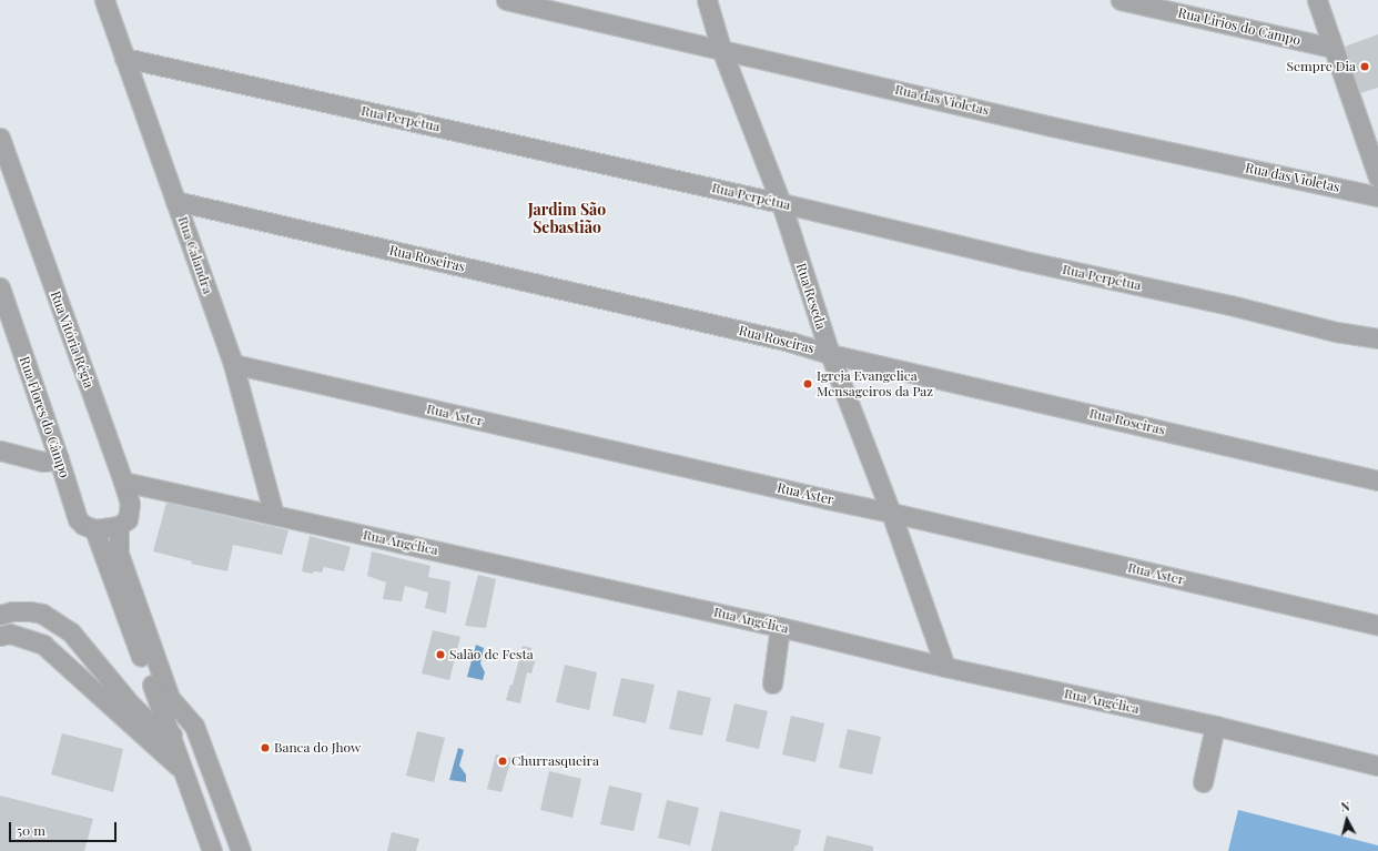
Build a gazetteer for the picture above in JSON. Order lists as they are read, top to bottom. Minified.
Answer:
{"streets":{"street":["Rua Lirios do Campo","Rua das Violetas","Rua Perpétua","Rua Calandra","Rua Roseiras","Rua Reseda","Rua Vitória Régia","Rua Aster","Rua Flores do Câmpo","Rua Angélica"]},"crossings":[["Rua das Violetas","Rua Reseda"],["Rua Perpétua","Rua Calandra"],["Rua Perpétua","Rua Reseda"],["Rua Calandra","Rua Roseiras"],["Rua Calandra","Rua Aster"],["Rua Calandra","Rua Angélica"],["Rua Roseiras","Rua Reseda"],["Rua Reseda","Rua Aster"],["Rua Reseda","Rua Angélica"],["Rua Vitória Régia","Rua Flores do Câmpo"],["Rua Vitória Régia","Rua Angélica"]],"districts":["Jardim São Sebastião"],"places":["Sempre Dia","Igreja Evangelica Mensageiros da Paz","Salão de Festa","Banca do Jhow","Churrasqueira"],"scale_bar":"50 m","north":"top"}
